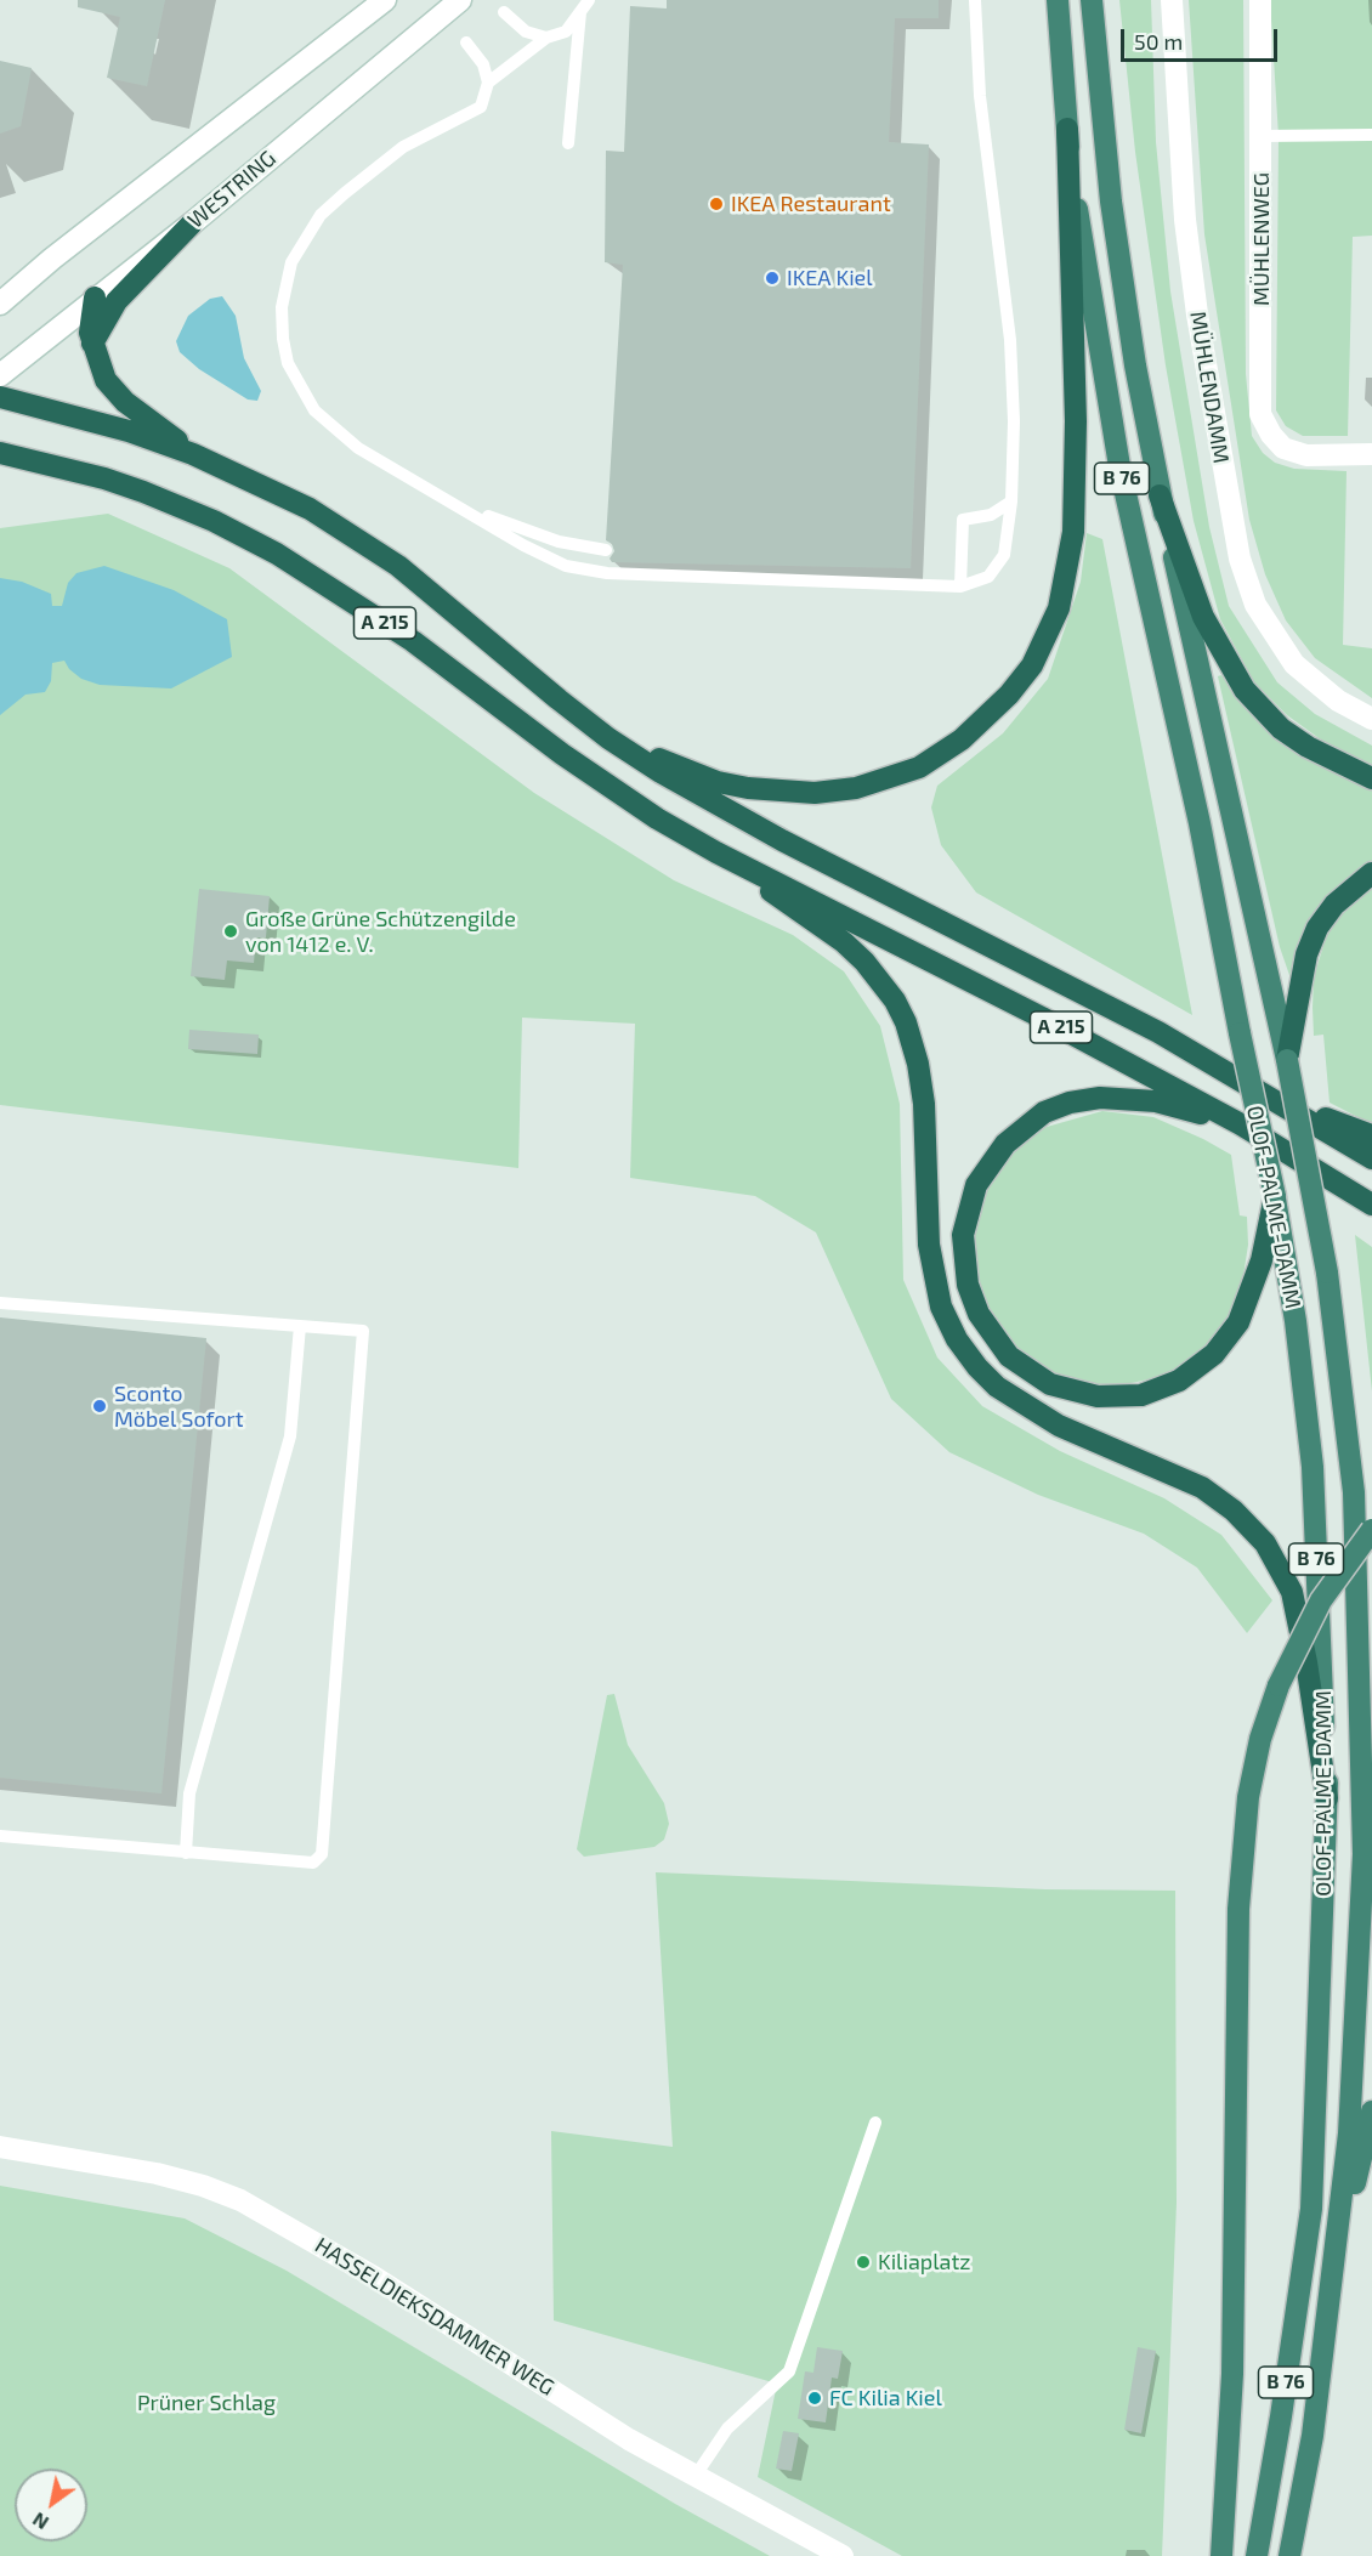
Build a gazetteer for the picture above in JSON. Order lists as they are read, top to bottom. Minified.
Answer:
{"streets":{"highway":["B 76","A 215","OLOF-PALME-DAMM"],"street":["WESTRING","MÜHLENWEG","MÜHLENDAMM","HASSELDIEKSDAMMER WEG"]},"crossings":[["B 76","OLOF-PALME-DAMM"]],"parks":["Prüner Schlag"],"places":["IKEA Restaurant","IKEA Kiel","Große Grüne Schützengilde von 1412 e. V.","Sconto Möbel Sofort","Kiliaplatz","FC Kilia Kiel"],"scale_bar":"50 m","north":"bottom left"}
